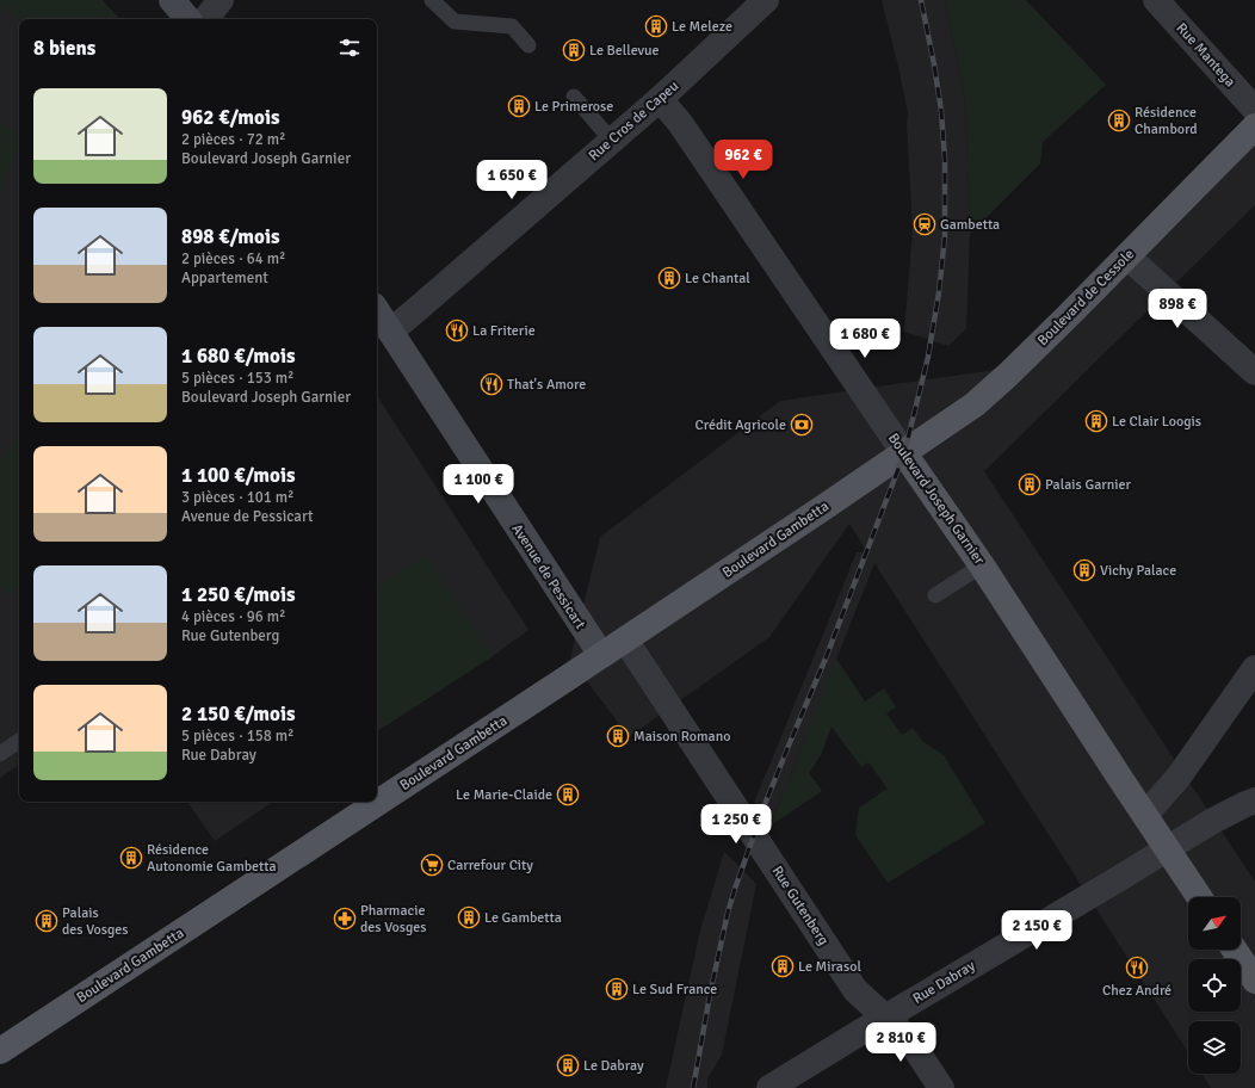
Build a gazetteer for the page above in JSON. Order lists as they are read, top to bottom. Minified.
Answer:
{"streets":{"main road":["Boulevard de Cessole","Boulevard Joseph Garnier","Boulevard Gambetta"],"street":["Rue Mantega","Rue Cros de Capeu","Avenue de Pessicart","Rue Gutenberg","Rue Dabray"]},"crossings":[["Rue Cros de Capeu","Boulevard Joseph Garnier"],["Rue Cros de Capeu","Avenue de Pessicart"],["Boulevard de Cessole","Boulevard Joseph Garnier"],["Boulevard de Cessole","Boulevard Gambetta"],["Boulevard Joseph Garnier","Boulevard Gambetta"],["Boulevard Joseph Garnier","Rue Dabray"],["Boulevard Gambetta","Avenue de Pessicart"],["Boulevard Gambetta","Rue Gutenberg"],["Rue Gutenberg","Rue Dabray"]],"places":{"building":["Le Meleze","Le Bellevue","Le Primerose","Résidence Chambord","Le Chantal","Le Clair Loogis","Palais Garnier","Vichy Palace","Maison Romano","Le Marie-Claide","Résidence Autonomie Gambetta","Le Gambetta","Palais des Vosges","Le Mirasol","Le Sud France","Le Dabray"],"station":["Gambetta"],"restaurant":["La Friterie","That's Amore","Chez André"],"bank":["Crédit Agricole"],"supermarket":["Carrefour City"],"pharmacy":["Pharmacie des Vosges"]},"north":"top right","page":{"heading":"8 biens","list":[{"name":"962 €/mois","note":"2 pièces · 72 m² · Boulevard Joseph Garnier"},{"name":"898 €/mois","note":"2 pièces · 64 m² · Appartement"},{"name":"1 680 €/mois","note":"5 pièces · 153 m² · Boulevard Joseph Garnier"},{"name":"1 100 €/mois","note":"3 pièces · 101 m² · Avenue de Pessicart"},{"name":"1 250 €/mois","note":"4 pièces · 96 m² · Rue Gutenberg"},{"name":"2 150 €/mois","note":"5 pièces · 158 m² · Rue Dabray"}],"price":["962 €","1 650 €","898 €","1 680 €","1 100 €","1 250 €","2 150 €","2 810 €"]}}
